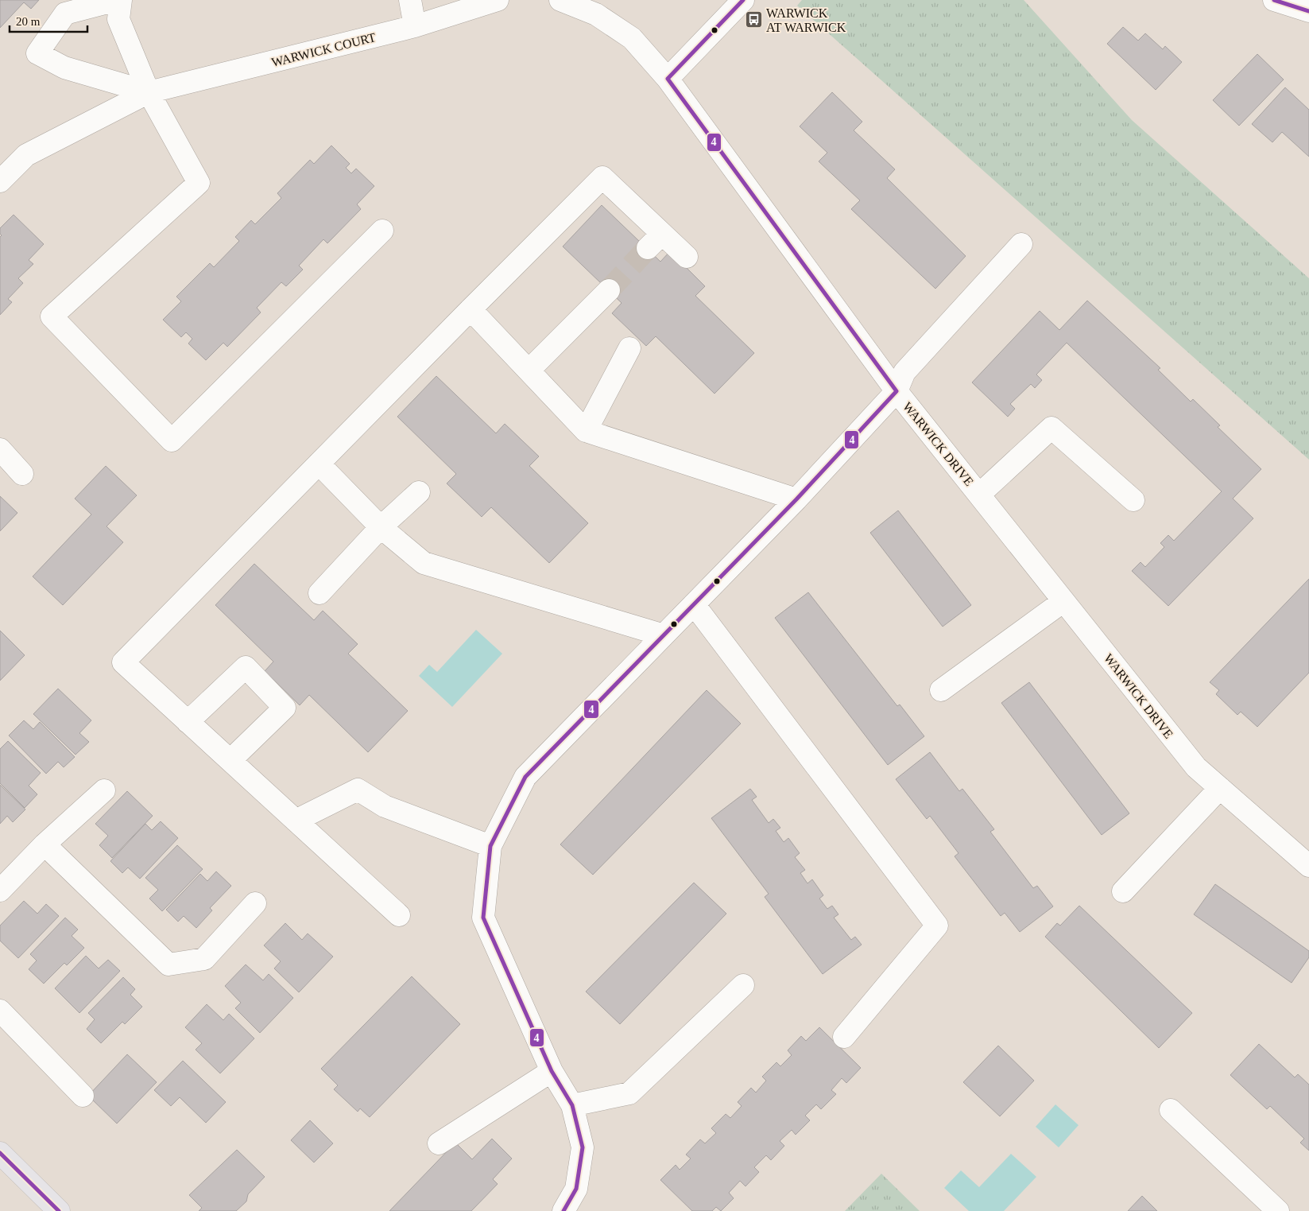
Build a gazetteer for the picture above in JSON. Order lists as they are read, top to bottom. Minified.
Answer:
{"streets":{"street":["WARWICK COURT","WARWICK DRIVE"]},"places":{"bus stop":["WARWICK AT WARWICK"]},"lines":["transit line 4"],"scale_bar":"20 m"}
